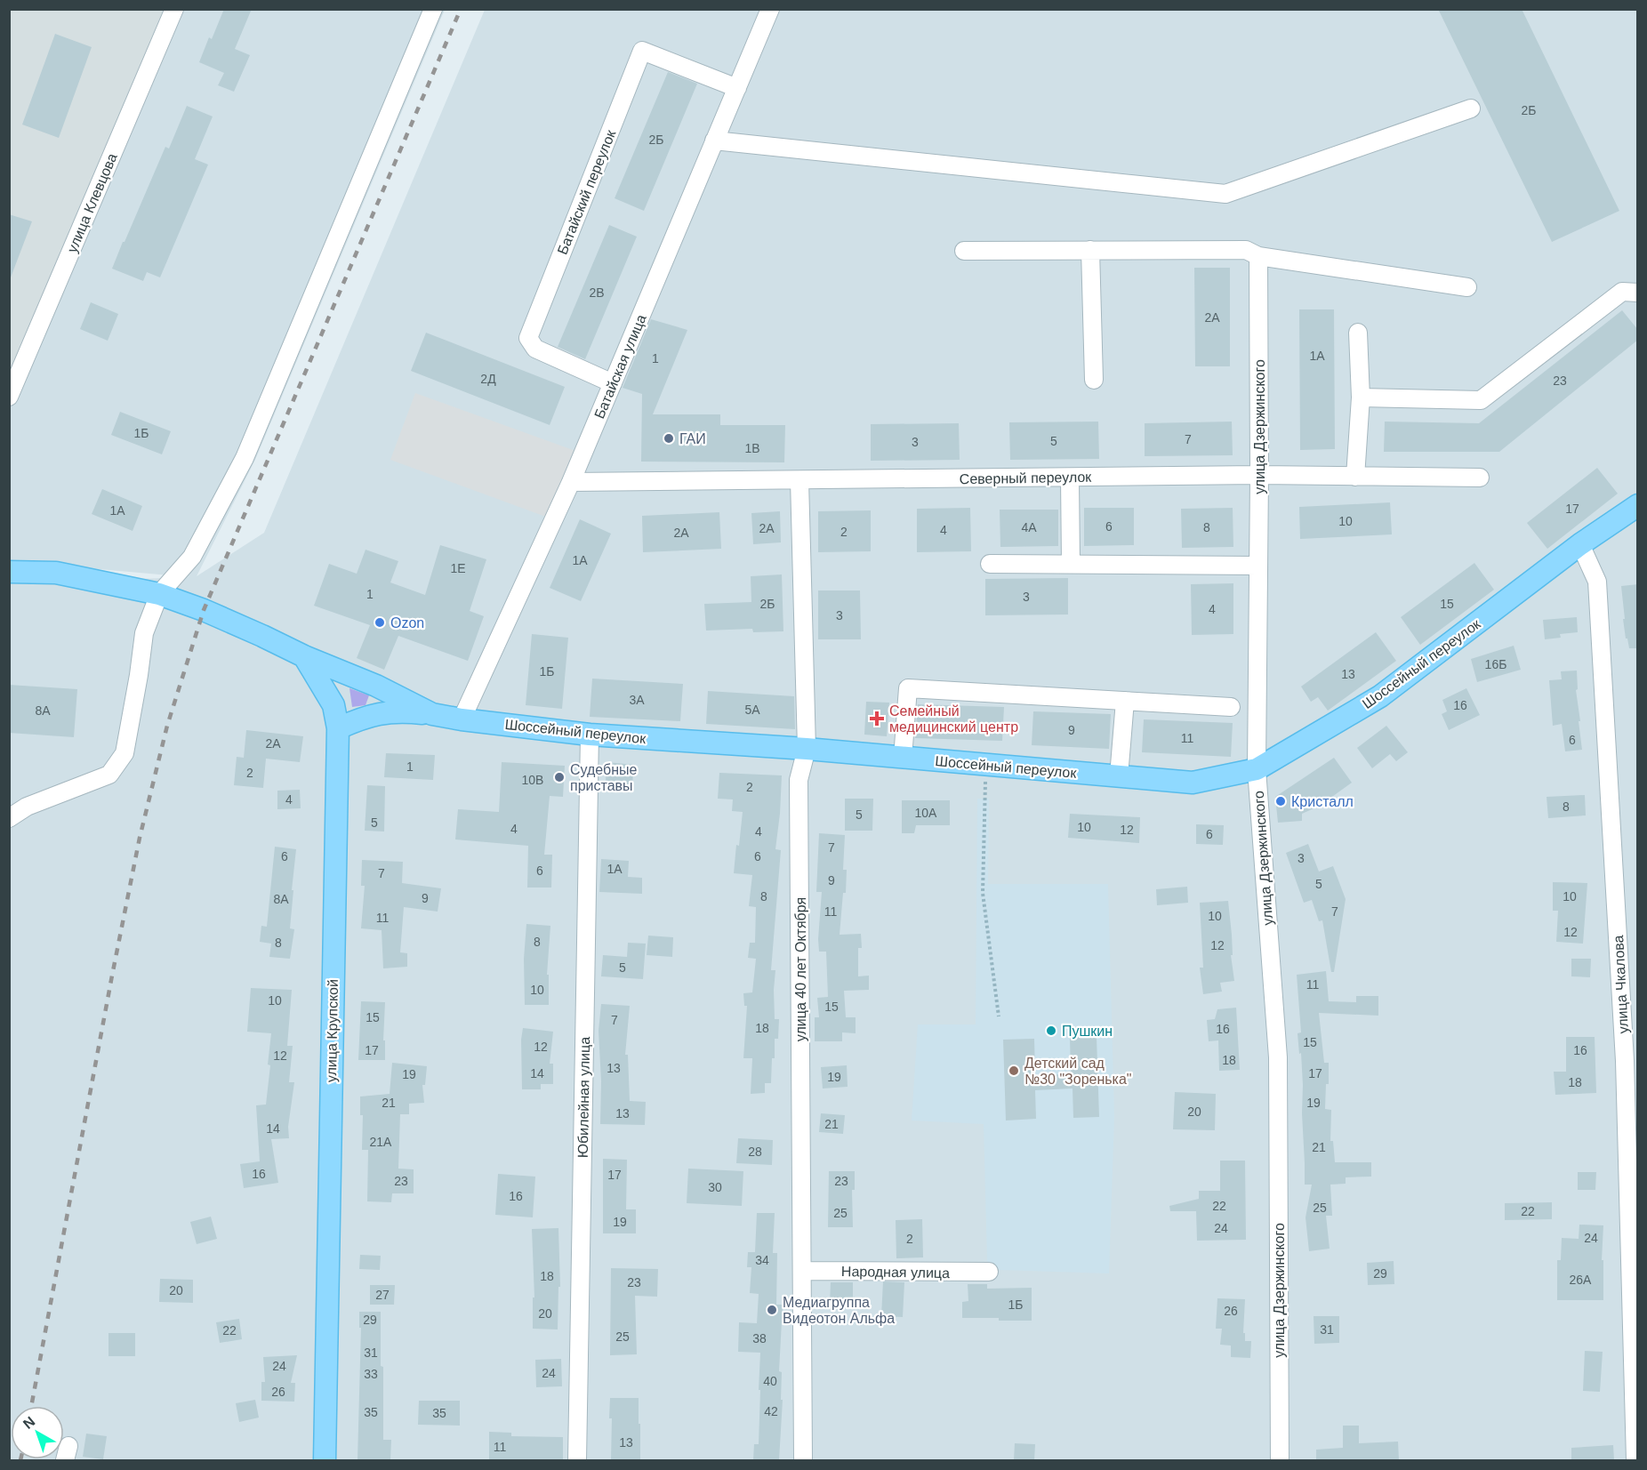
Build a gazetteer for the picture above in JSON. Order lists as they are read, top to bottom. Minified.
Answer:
{"streets":{"main road":["Шоссейный переулок","улица Крупской"],"street":["Батайский переулок","улица Клевцова","Батайская улица","улица Дзержинского","Северный переулок","улица 40 лет Октября","улица Чкалова","Юбилейная улица","Народная улица"]},"crossings":[["Батайский переулок","Батайская улица"],["Батайская улица","Северный переулок"],["Батайская улица","Шоссейный переулок"],["улица Дзержинского","Северный переулок"],["улица Дзержинского","Шоссейный переулок"],["Северный переулок","улица 40 лет Октября"],["Шоссейный переулок","улица 40 лет Октября"],["Шоссейный переулок","улица Чкалова"],["Шоссейный переулок","улица Крупской"],["Шоссейный переулок","Юбилейная улица"],["улица 40 лет Октября","Народная улица"]],"places":{"other":["ГАИ","Ozon","Судебные приставы","Кристалл","Пушкин","Детский сад №30 \"Зоренька\"","Медиагруппа Видеотон Альфа"],"health":["Семейный медицинский центр"]},"house_numbers":["2Б","2Б","2В","2А","1А","1","2Д","23","1Б","7","5","3","1В","17","1А","10","6","4А","8","2А","4","2","2А","1А","1Е","1","3","2Б","15","4","3","16Б","1Б","13","3А","16","5А","8А","9","11","6","2А","1","2","10В","2","4","8","10А","5","5","10","4","12","4","6","7","6","6","3","1А","6","7","9","5","8","10","9","8А","11","7","10","11","12","8","8","12","5","11","10","10","15","15","7","18","16","15","12","17","16","12","18","13","14","17","19","19","18","21","19","20","13","21","14","21А","21","28","16","17","23","23","30","16","22","25","22","25","19","24","24","2","34","29","18","26А","23","20","27","1Б","26","20","29","31","22","25","38","31","24","24","33","40","26","42","35","35","13","11"],"north":"top left"}
